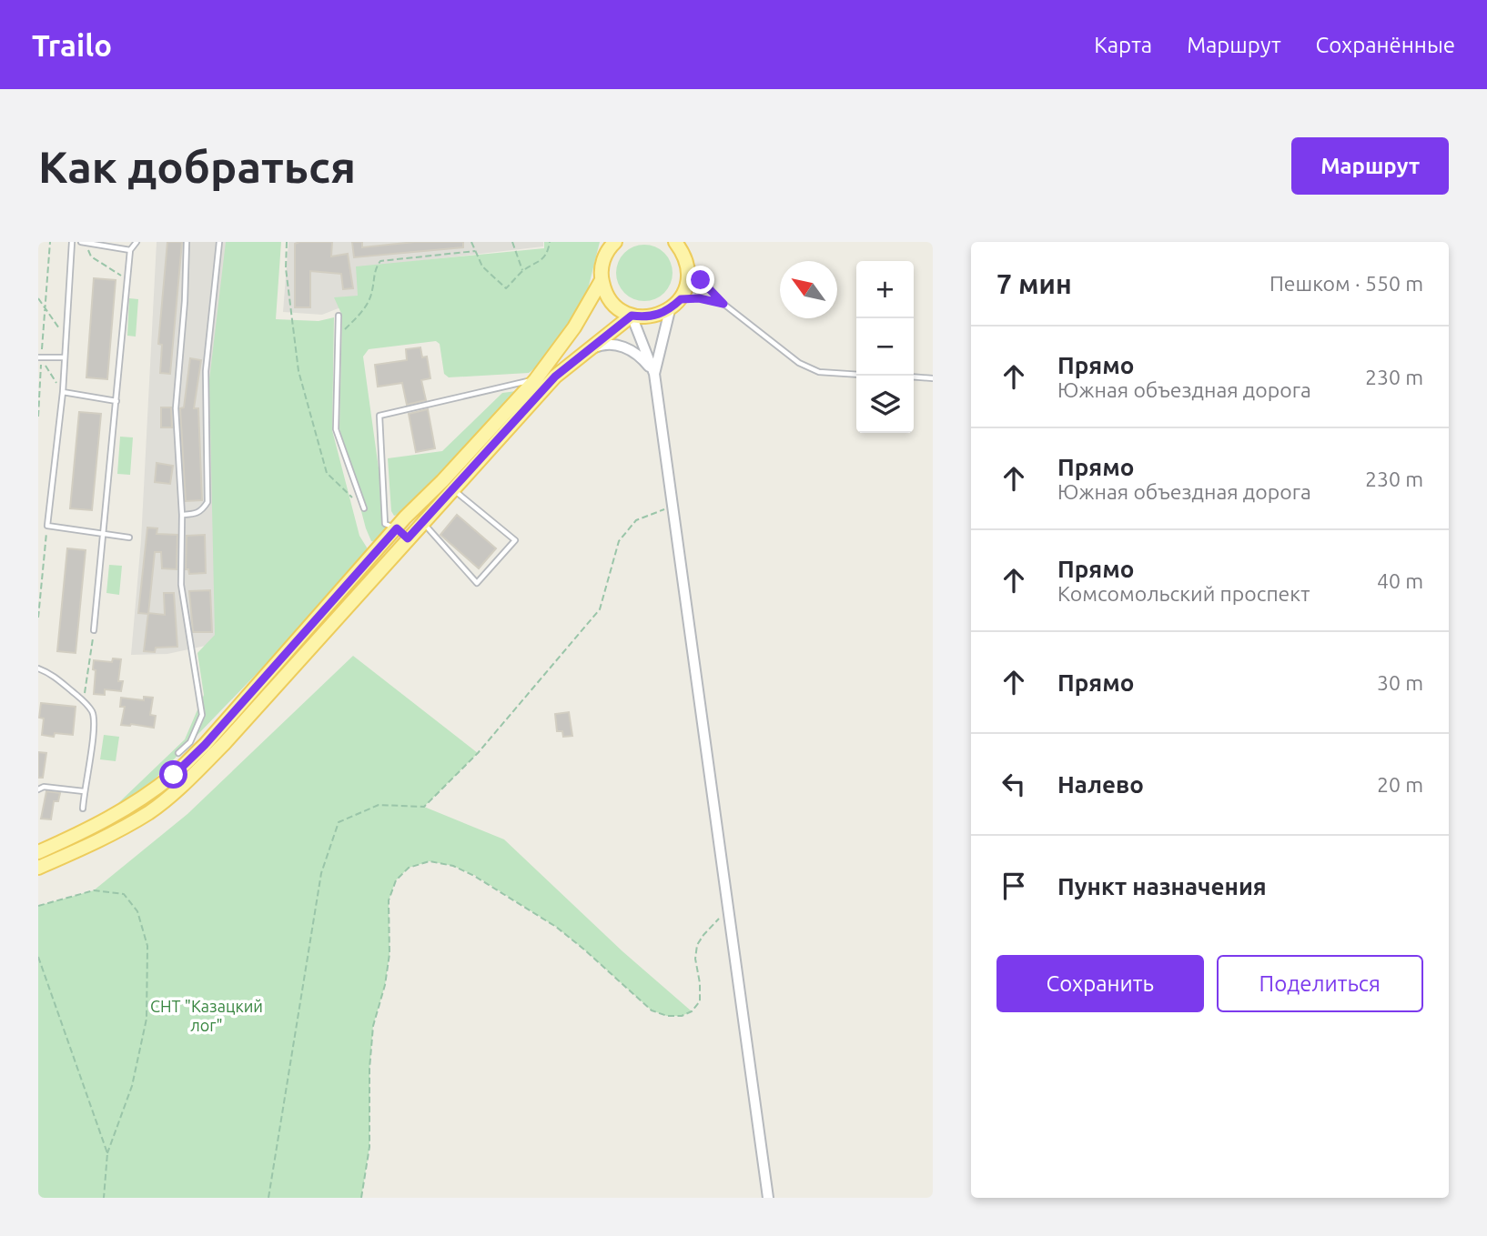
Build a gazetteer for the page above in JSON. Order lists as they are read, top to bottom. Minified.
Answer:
{"parks":["СНТ \"Казацкий лог\""],"north":"top left","page":{"header":"Trailo","nav":["Карта","Маршрут","Сохранённые"],"buttons":["Маршрут",["Сохранить","Поделиться"]],"title":"Как добраться","heading":["7 мин","Пешком · 550 m"],"map_buttons":["+","−"],"list":[["Прямо","Южная объездная дорога","230 m"],["Прямо","Южная объездная дорога","230 m"],["Прямо","Комсомольский проспект","40 m"],["Прямо","30 m"],["Налево","20 m"],"Пункт назначения"]}}
